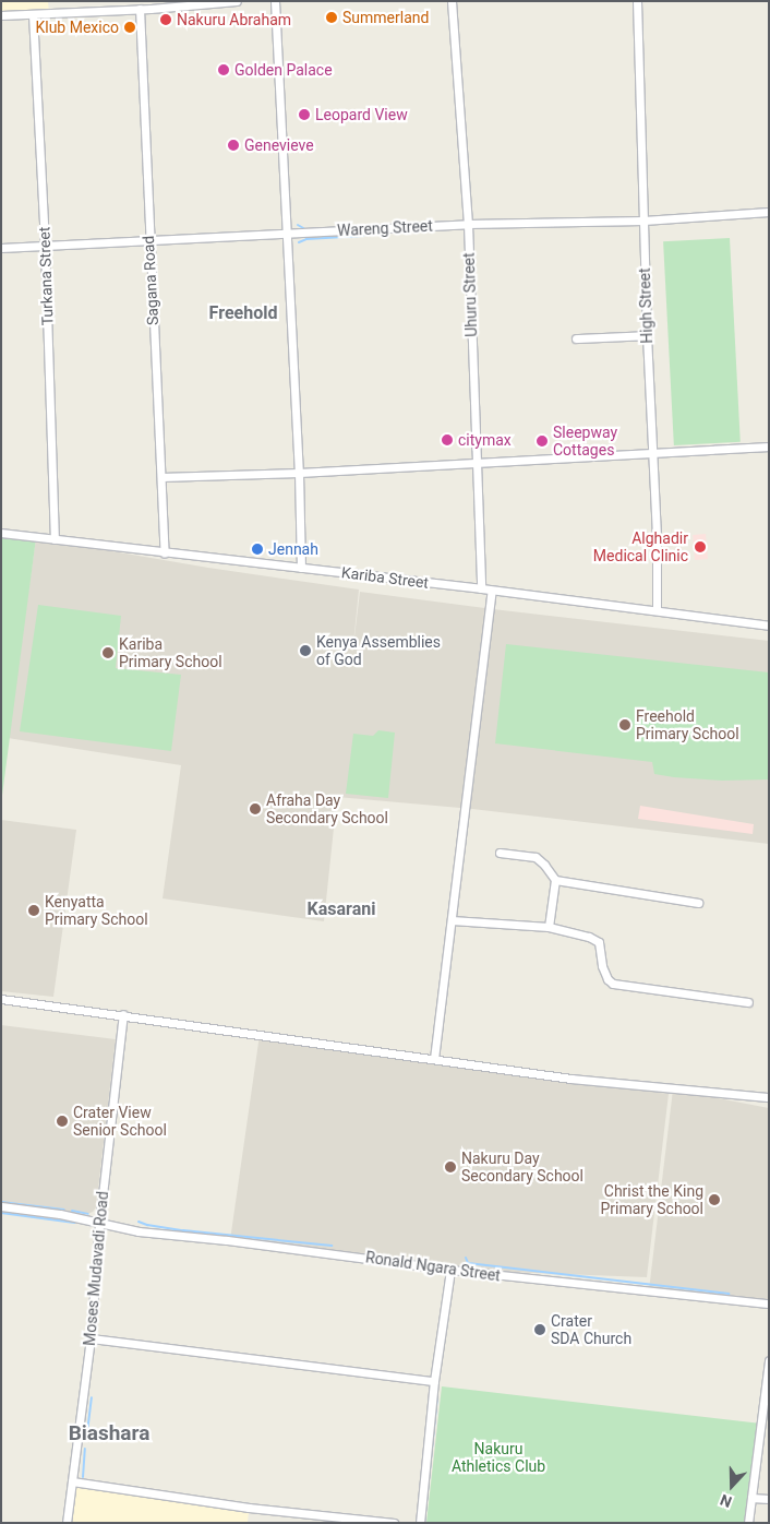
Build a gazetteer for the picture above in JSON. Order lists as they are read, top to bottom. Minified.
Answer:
{"streets":{"street":["Wareng Street","Turkana Street","Sagana Road","Uhuru Street","High Street","Kariba Street","Ronald Ngara Street","Moses Mudavadi Road"]},"crossings":[["Wareng Street","Turkana Street"],["Wareng Street","Sagana Road"],["Wareng Street","Uhuru Street"],["Wareng Street","High Street"],["Turkana Street","Kariba Street"],["Sagana Road","Kariba Street"],["Uhuru Street","Kariba Street"],["High Street","Kariba Street"],["Ronald Ngara Street","Moses Mudavadi Road"]],"districts":["Freehold","Kasarani","Biashara"],"parks":["Nakuru Athletics Club"],"places":["Summerland","Nakuru Abraham","Klub Mexico","Golden Palace","Leopard View","Genevieve","citymax","Sleepway Cottages","Alghadir Medical Clinic","Jennah","Kenya Assemblies of God","Kariba Primary School","Freehold Primary School","Afraha Day Secondary School","Kenyatta Primary School","Crater View Senior School","Nakuru Day Secondary School","Christ the King Primary School","Crater SDA Church"],"north":"bottom"}
